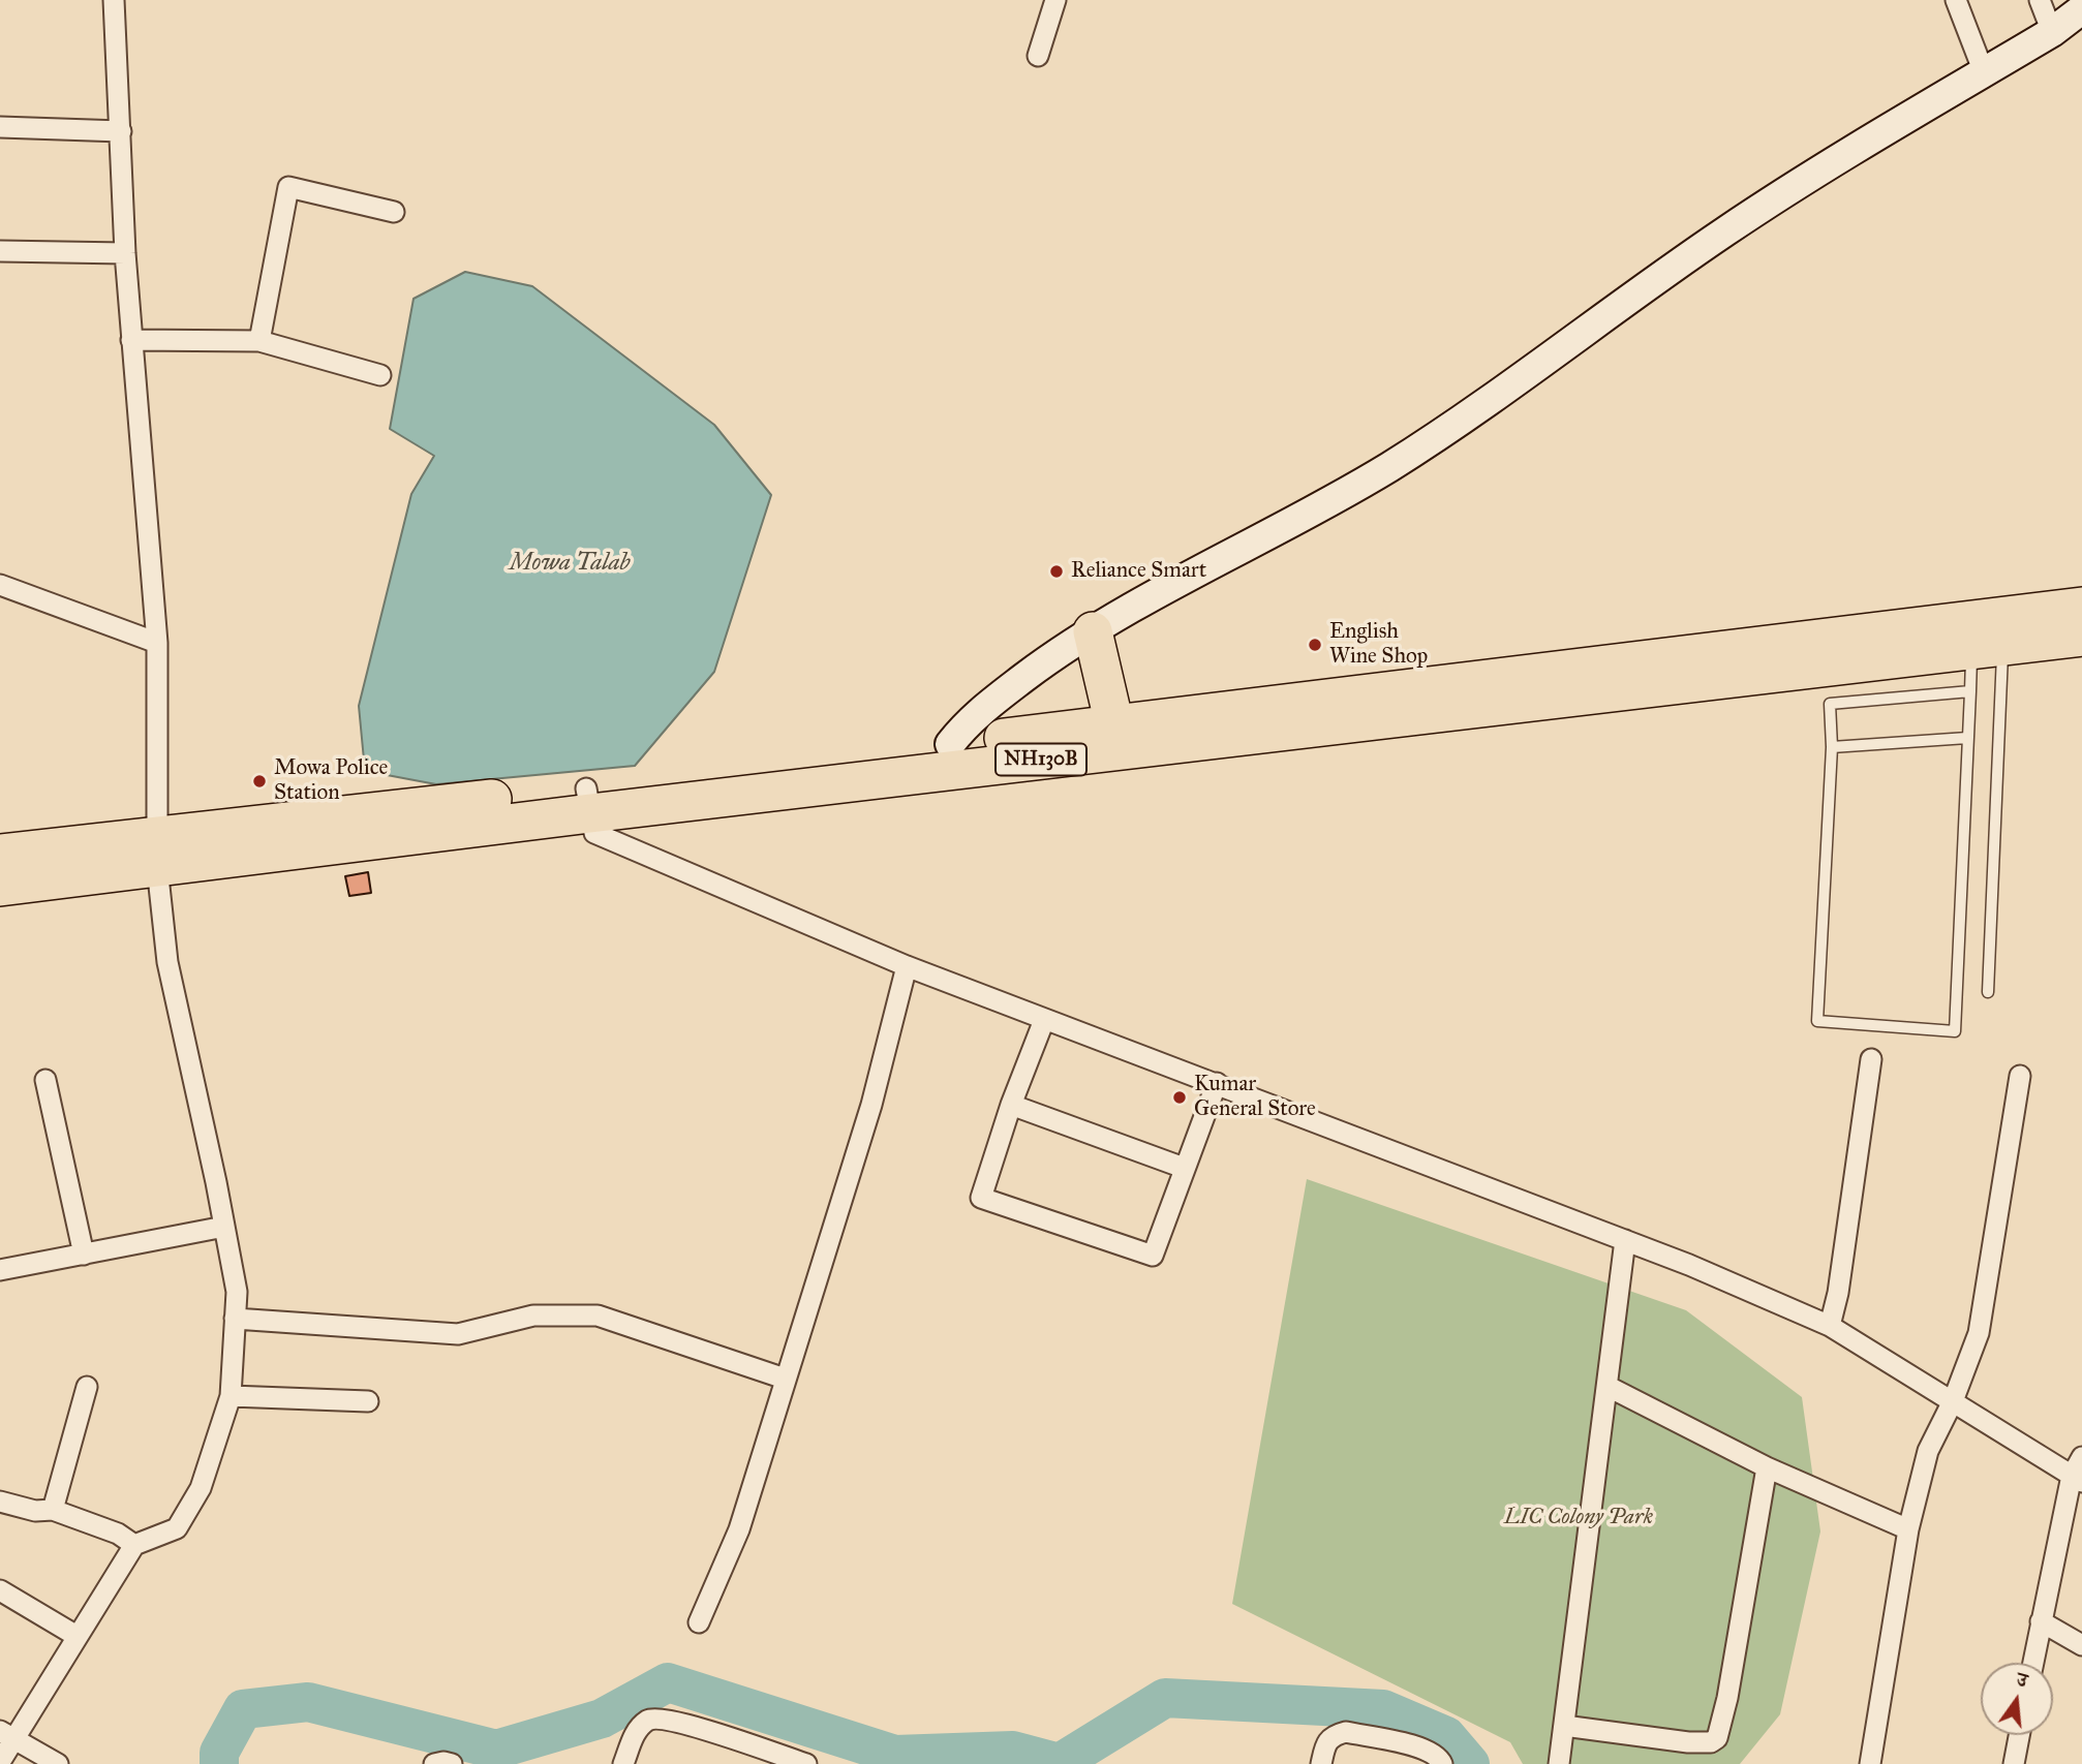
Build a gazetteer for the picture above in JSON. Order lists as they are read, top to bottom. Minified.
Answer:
{"streets":{"highway":["NH130B"]},"water":["Mowa Talab"],"parks":["LIC Colony Park"],"places":["Reliance Smart","English Wine Shop","Mowa Police Station","Kumar General Store"],"north":"top"}
